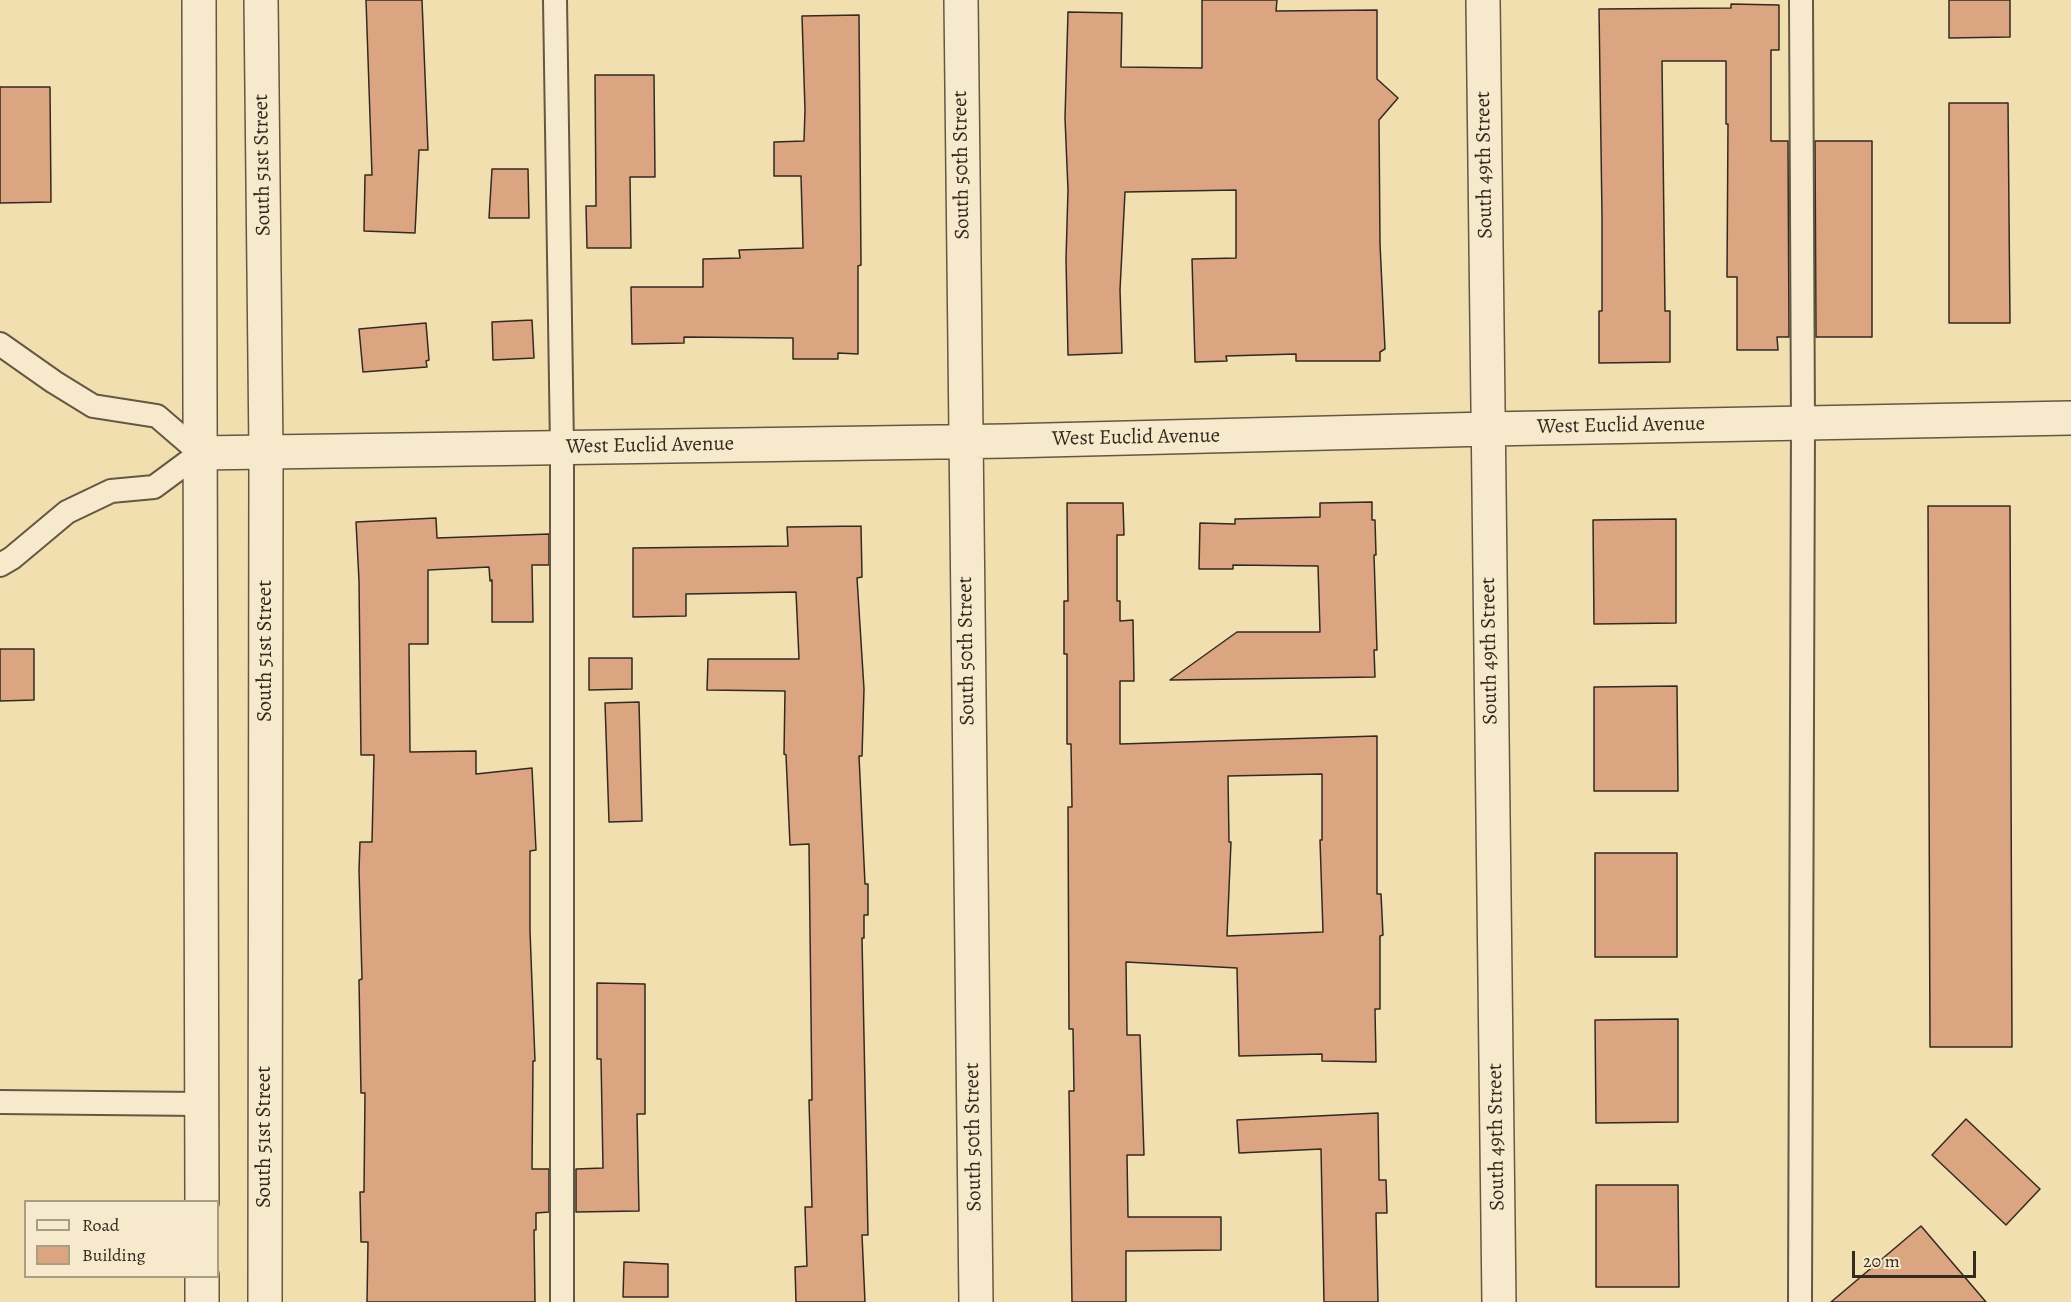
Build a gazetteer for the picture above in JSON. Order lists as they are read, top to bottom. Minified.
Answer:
{"streets":{"street":["South 51st Street","South 50th Street","South 49th Street","West Euclid Avenue"]},"crossings":[["South 51st Street","West Euclid Avenue"],["South 50th Street","West Euclid Avenue"],["South 49th Street","West Euclid Avenue"]],"legend":["Road","Building"],"scale_bar":"20 m"}
